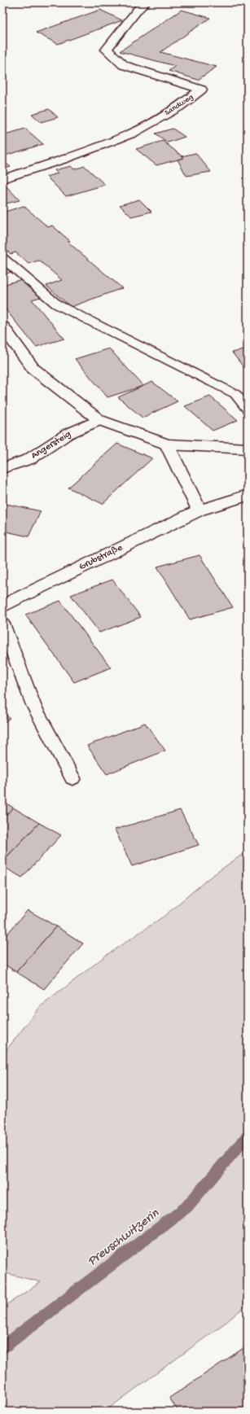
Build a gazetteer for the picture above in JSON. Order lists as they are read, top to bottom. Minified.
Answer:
{"streets":{"street":["Sandweg","Angersteig","Grubstraße"]},"water":["Preuschwitzerin"]}
